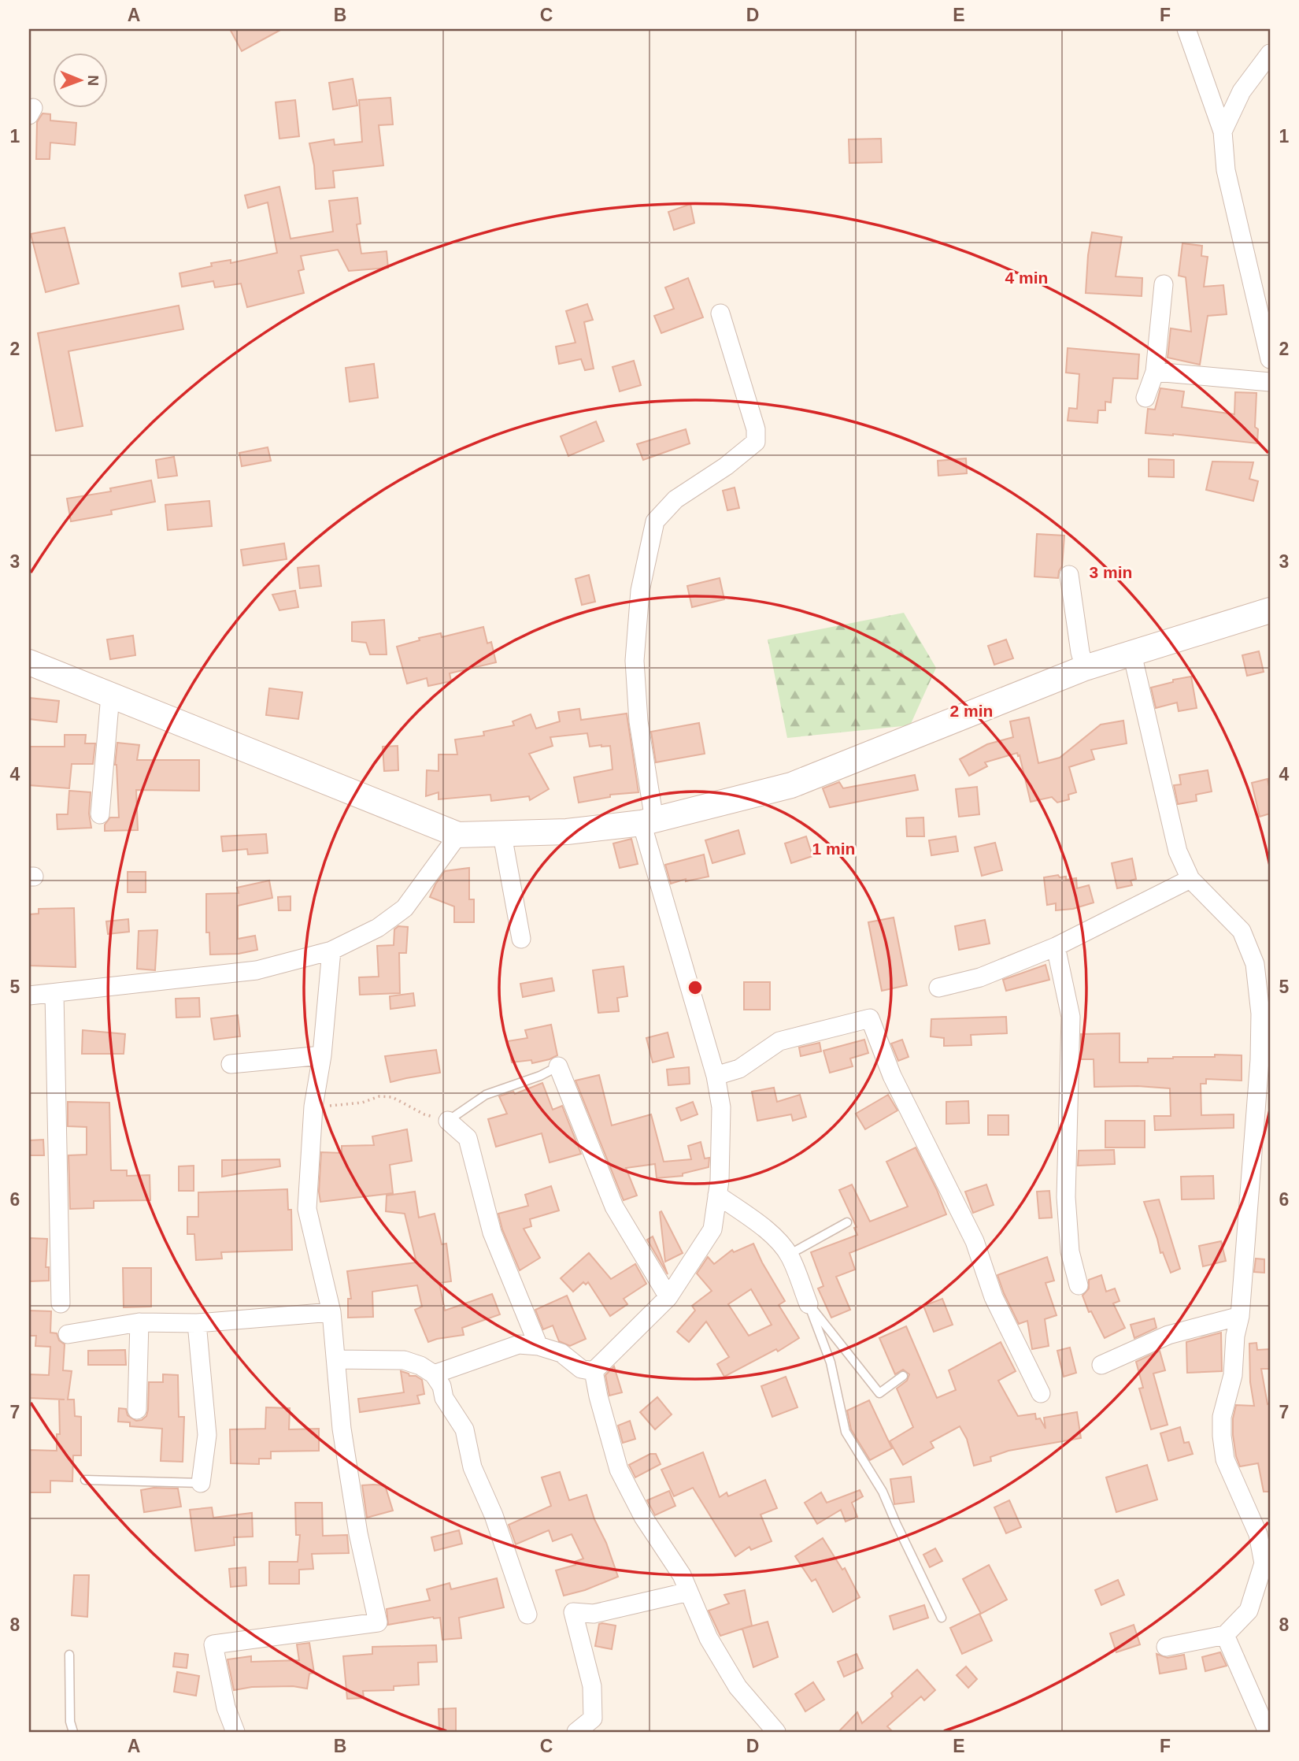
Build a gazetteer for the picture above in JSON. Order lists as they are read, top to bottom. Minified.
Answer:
{"north":"right","grid":{"columns":["A","B","C","D","E","F"],"rows":["1","2","3","4","5","6","7","8"]},"rings":["4 min","3 min","2 min","1 min"]}
